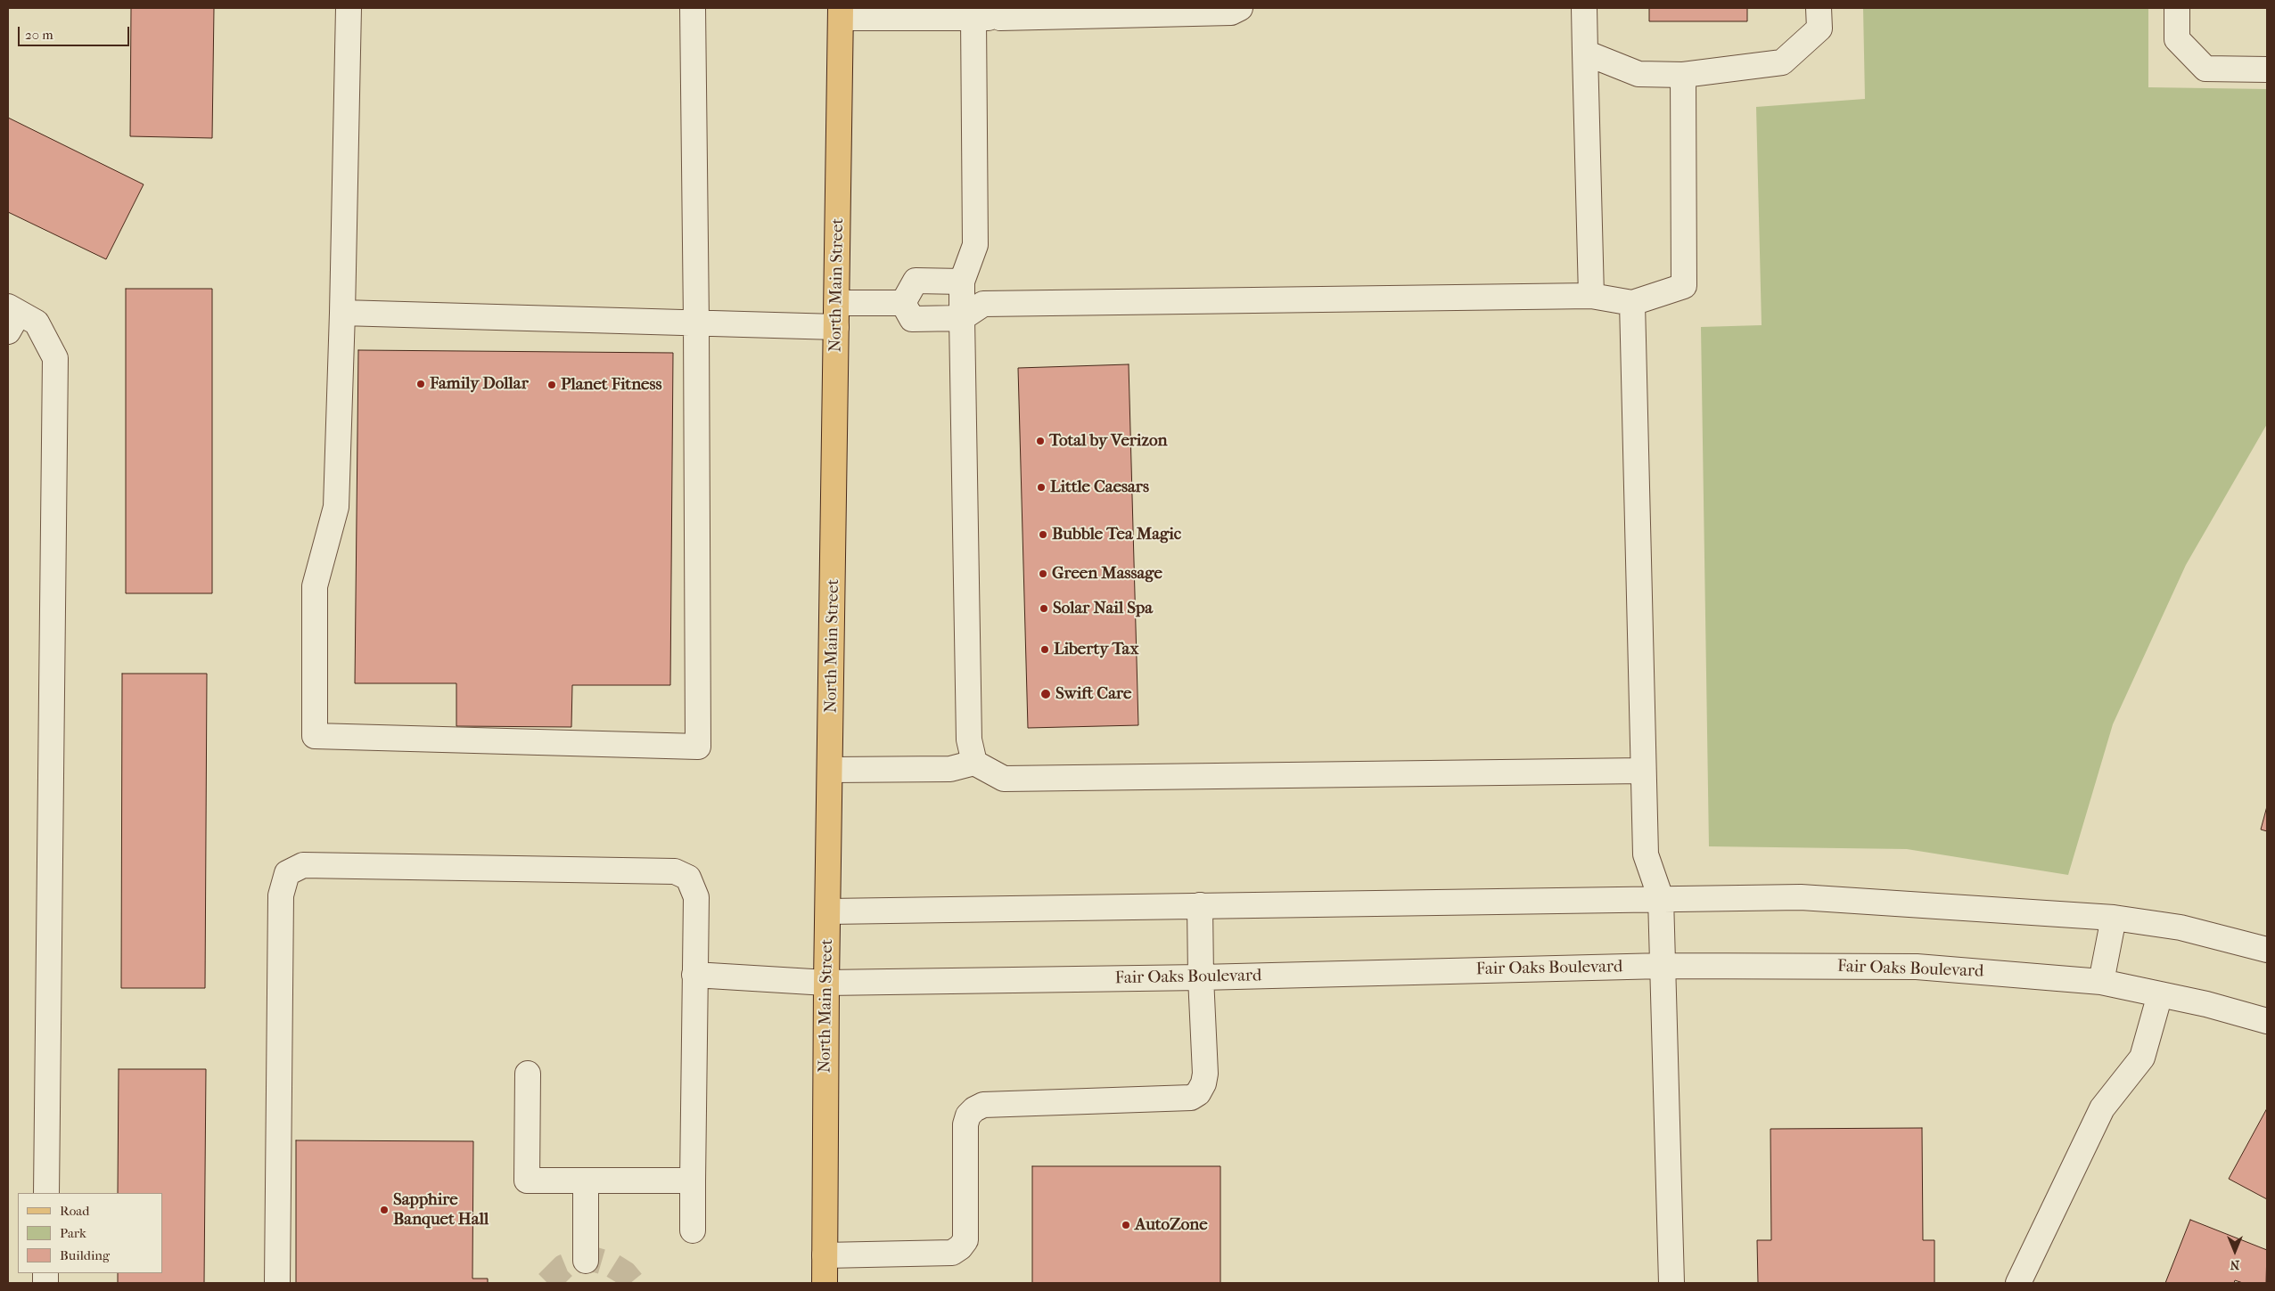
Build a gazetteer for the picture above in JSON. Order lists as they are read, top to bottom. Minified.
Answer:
{"streets":{"main road":["North Main Street"],"street":["Fair Oaks Boulevard"]},"crossings":[["North Main Street","Fair Oaks Boulevard"]],"places":["Family Dollar","Planet Fitness","Total by Verizon","Little Caesars","Bubble Tea Magic","Green Massage","Solar Nail Spa","Liberty Tax","Swift Care","Sapphire Banquet Hall","AutoZone"],"legend":["Road","Park","Building"],"scale_bar":"20 m","north":"bottom"}
